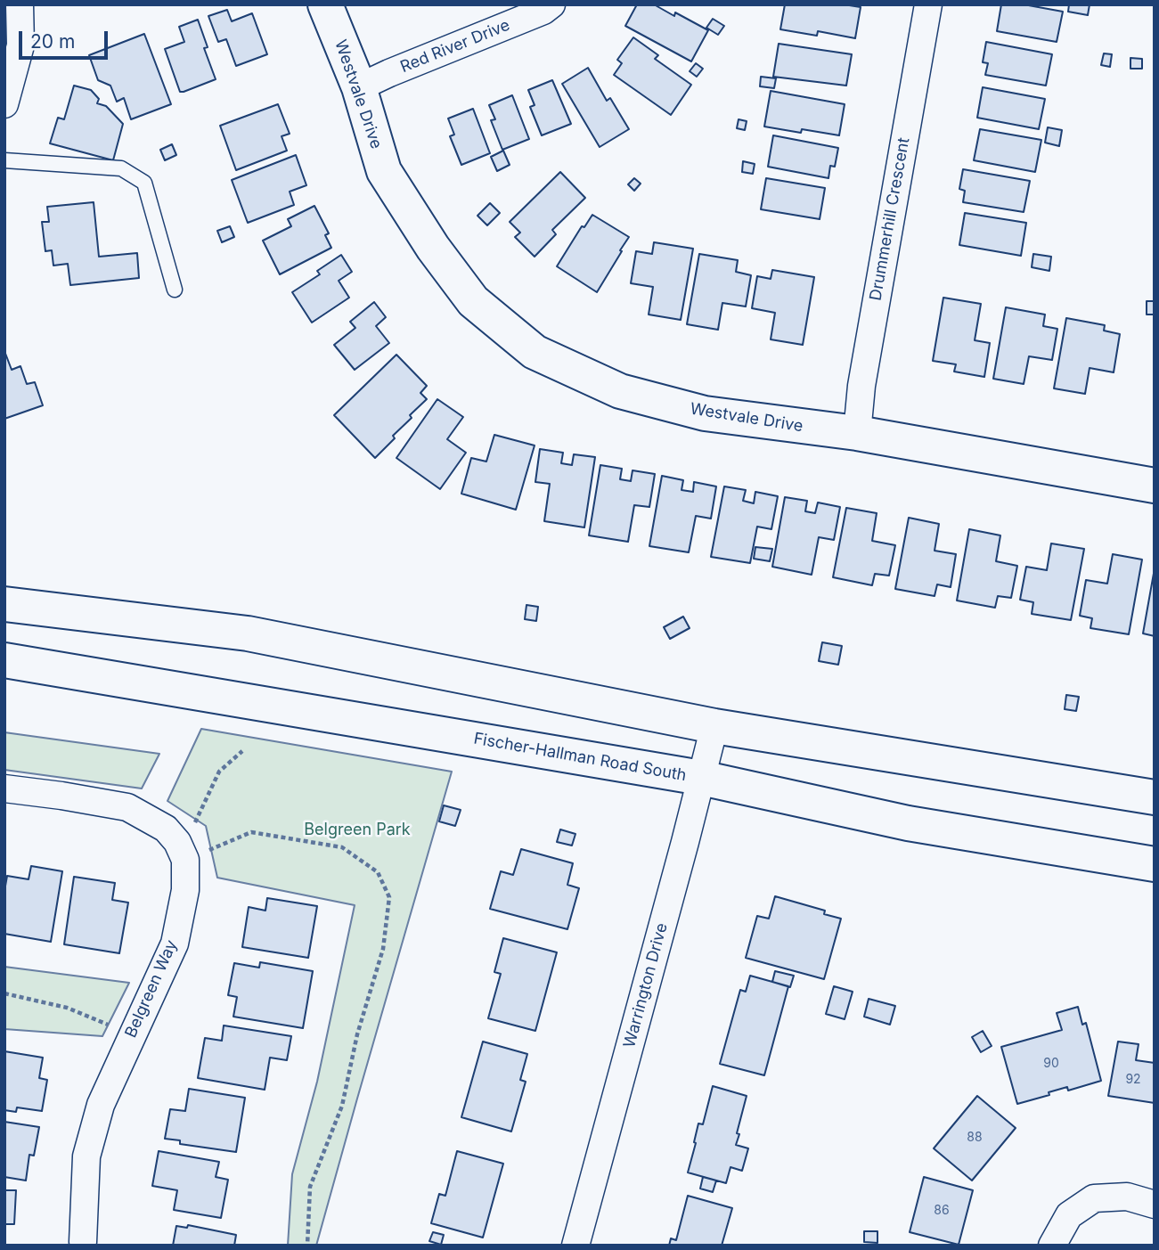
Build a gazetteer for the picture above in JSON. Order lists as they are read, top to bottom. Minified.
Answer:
{"streets":{"main road":["Westvale Drive","Fischer-Hallman Road South"],"street":["Red River Drive","Drummerhill Crescent","Warrington Drive","Belgreen Way"]},"crossings":[["Red River Drive","Westvale Drive"],["Westvale Drive","Drummerhill Crescent"],["Fischer-Hallman Road South","Warrington Drive"]],"parks":["Belgreen Park"],"house_numbers":["90","92","88","86"],"scale_bar":"20 m"}
